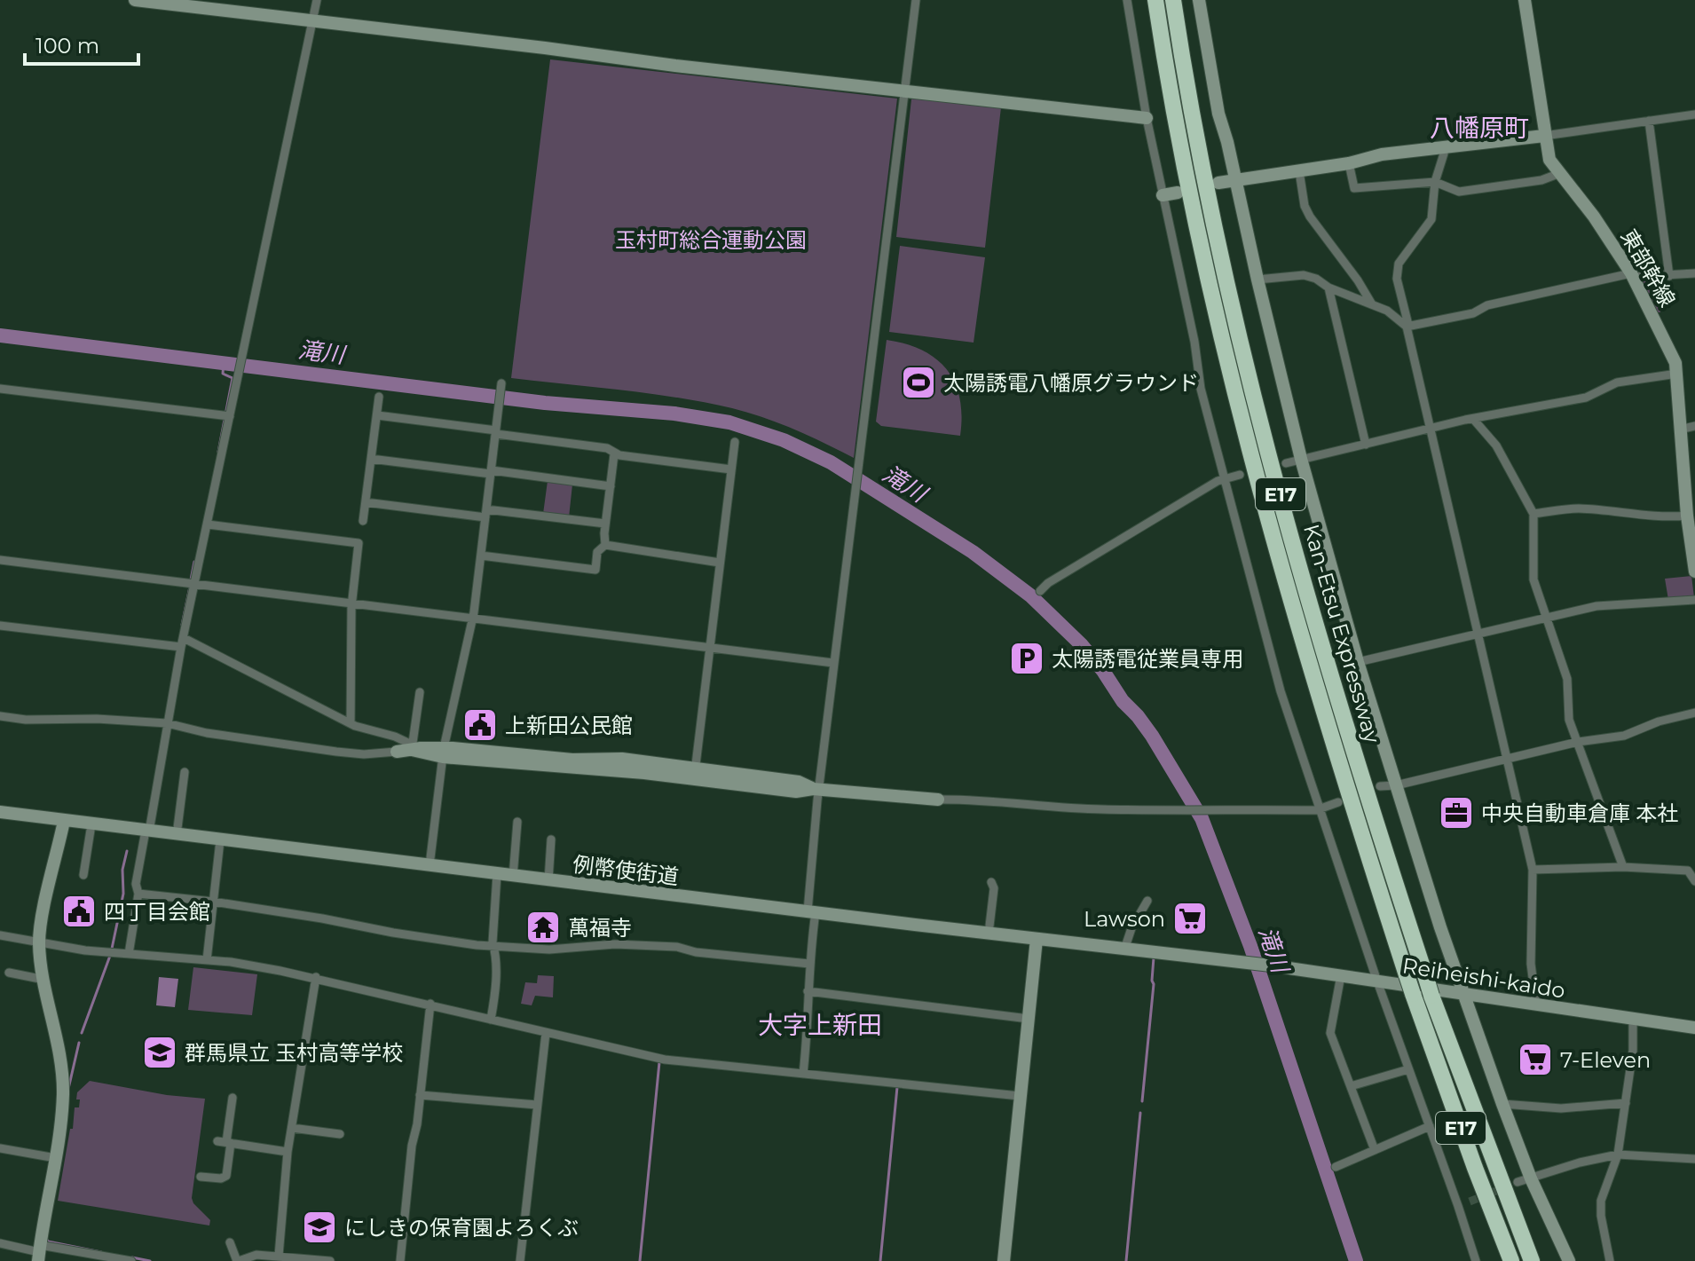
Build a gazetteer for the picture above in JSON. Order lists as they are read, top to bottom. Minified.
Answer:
{"streets":{"highway":["E17","Kan-Etsu Expressway"],"street":["東部幹線","例幣使街道","Reiheishi-kaido"]},"crossings":[["例幣使街道","Reiheishi-kaido"]],"districts":["八幡原町","大字上新田"],"water":["滝川"],"parks":["玉村町総合運動公園"],"places":{"sports":["太陽誘電八幡原グラウンド"],"parking":["太陽誘電従業員専用"],"public building":["上新田公民館","四丁目会館"],"office":["中央自動車倉庫 本社"],"supermarket":["Lawson","7-Eleven"],"temple":["萬福寺"],"school or university":["群馬県立 玉村高等学校","にしきの保育園よろくぶ"]},"scale_bar":"100 m"}
